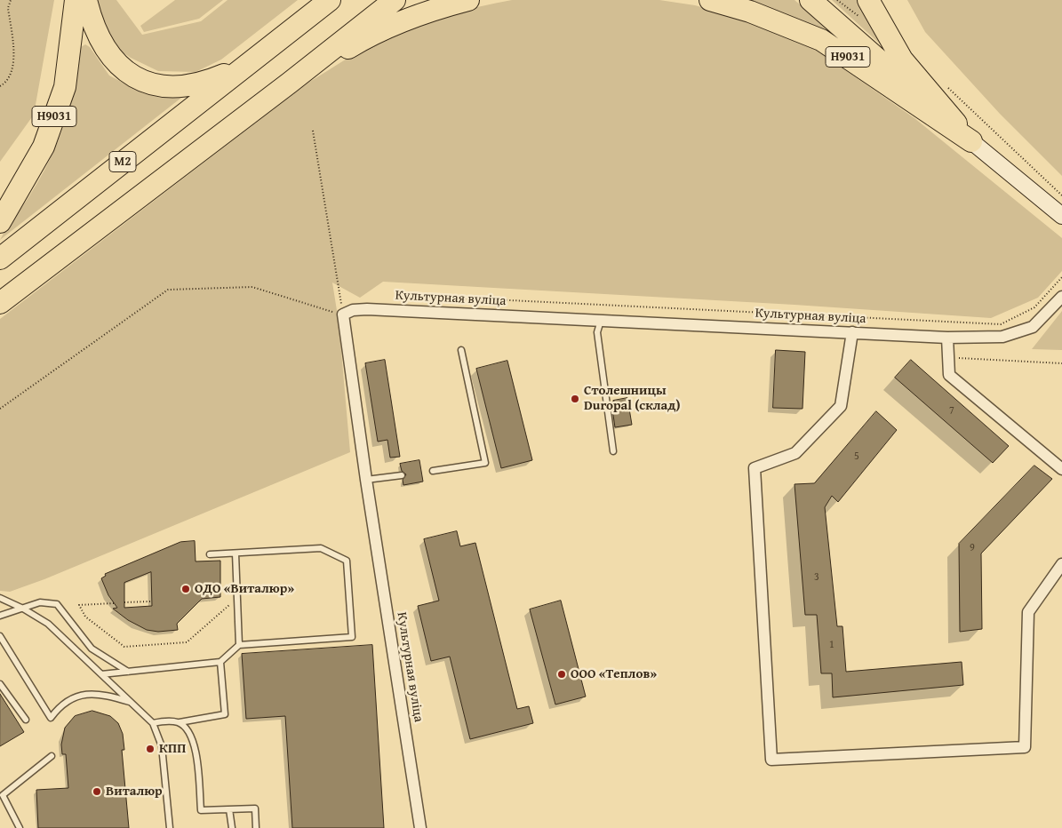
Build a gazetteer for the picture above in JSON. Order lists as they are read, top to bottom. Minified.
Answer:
{"streets":{"highway":["Н9031","М2"],"street":["Культурная вуліца"]},"places":["Столешницы Duropal (склад)","ОДО «Виталюр»","ООО «Теплов»","КПП","Виталюр"],"house_numbers":["7","5","9","3","1"]}
